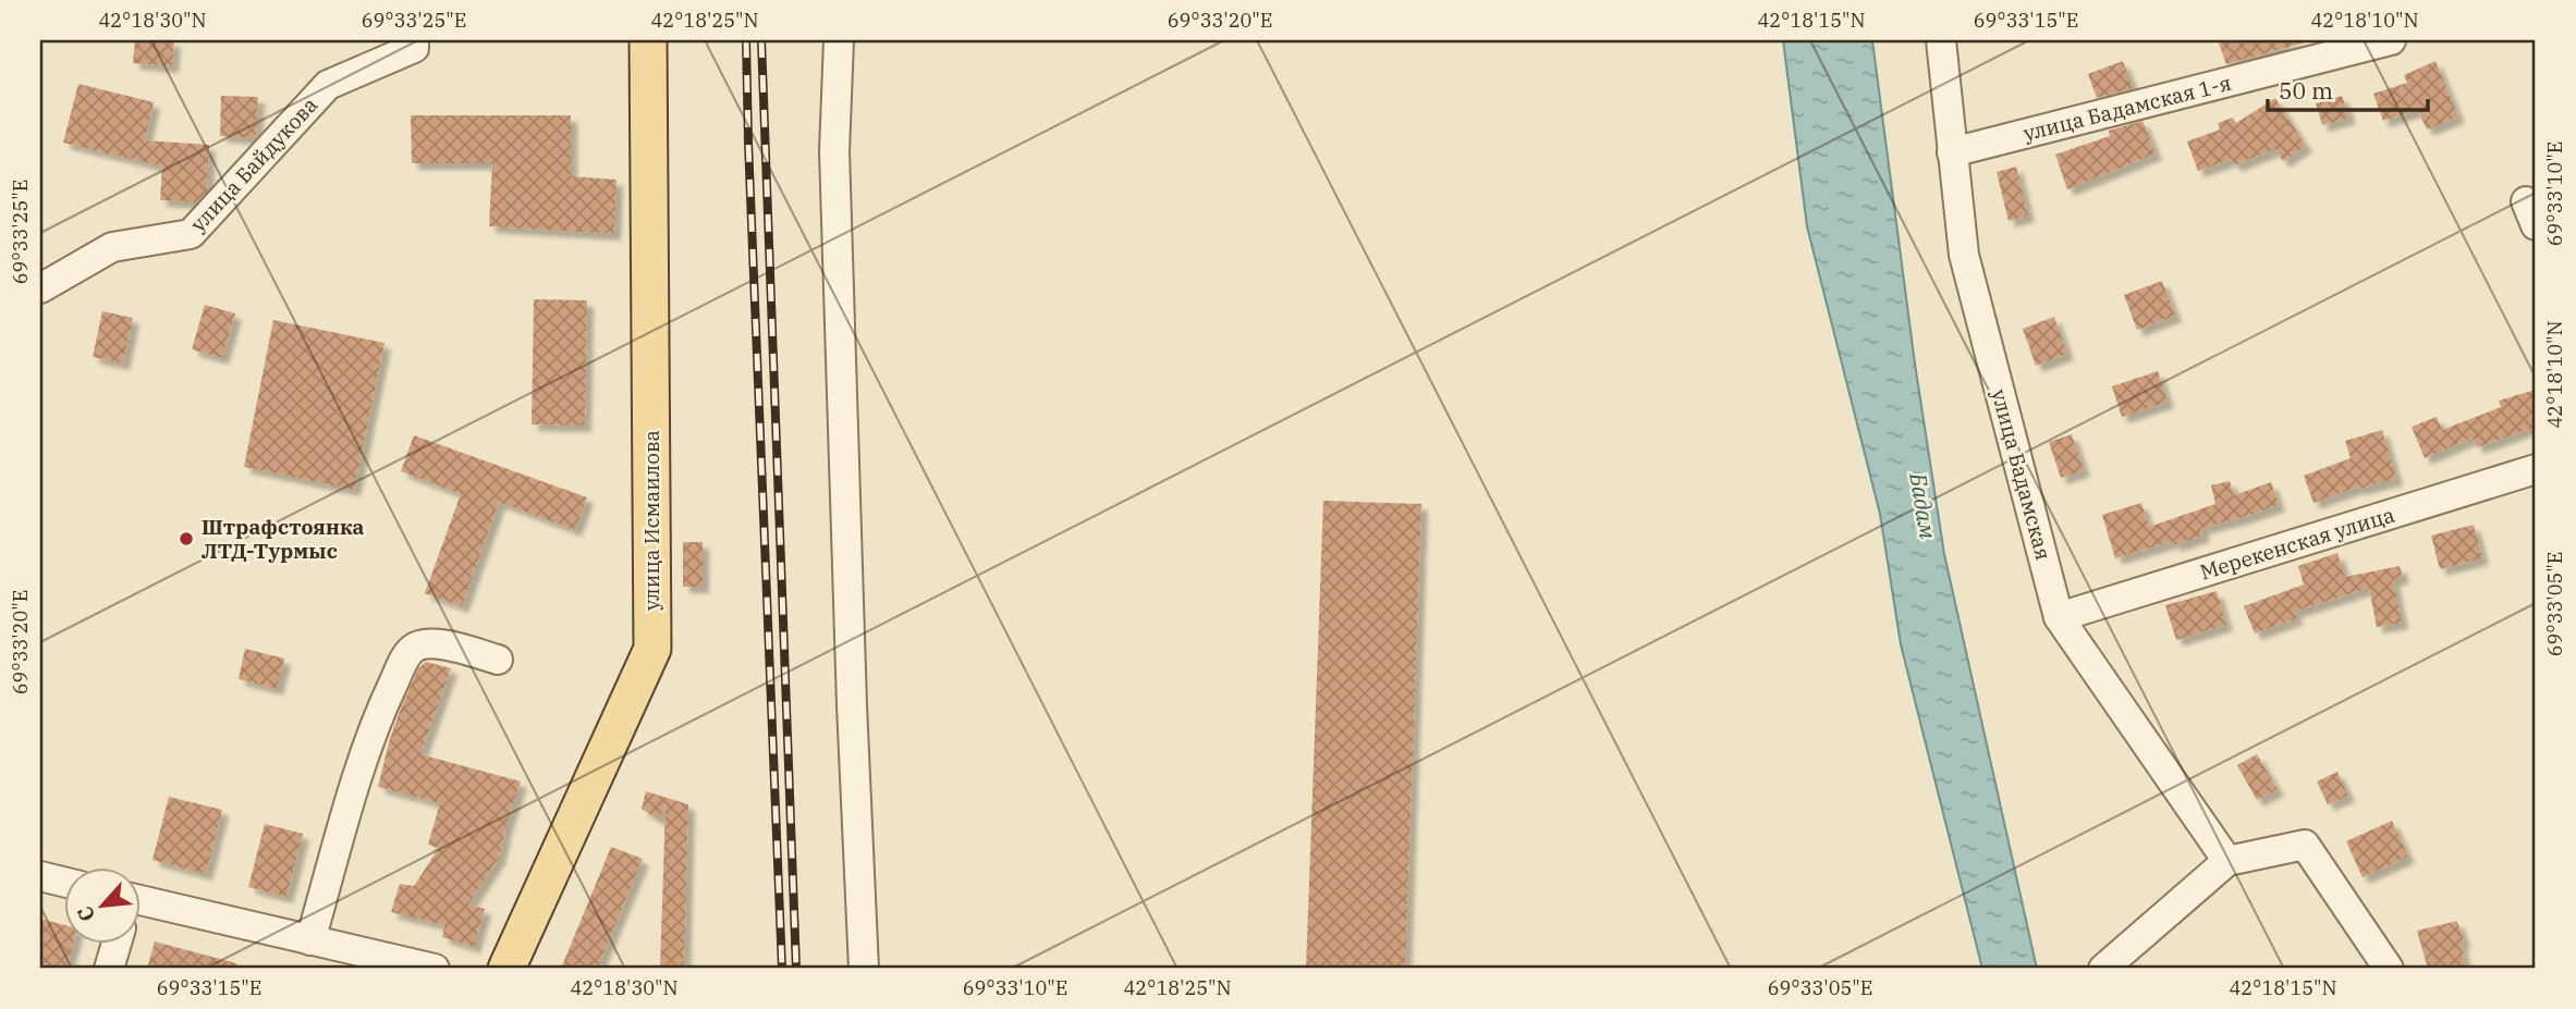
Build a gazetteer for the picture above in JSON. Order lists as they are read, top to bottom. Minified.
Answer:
{"streets":{"main road":["улица Исмаилова"],"street":["улица Бадамская 1-я","улица Байдукова","улица Бадамская","Мерекенская улица"]},"crossings":[["улица Бадамская 1-я","улица Бадамская"],["улица Бадамская","Мерекенская улица"]],"water":["Бадам"],"places":["Штрафстоянка ЛТД-Турмыс"],"scale_bar":"50 m","north":"bottom left","coordinates":["42°18'30\"N","69°33'25\"E","42°18'25\"N","69°33'20\"E","42°18'15\"N","69°33'15\"E","42°18'10\"N","69°33'10\"E","69°33'05\"E"]}
